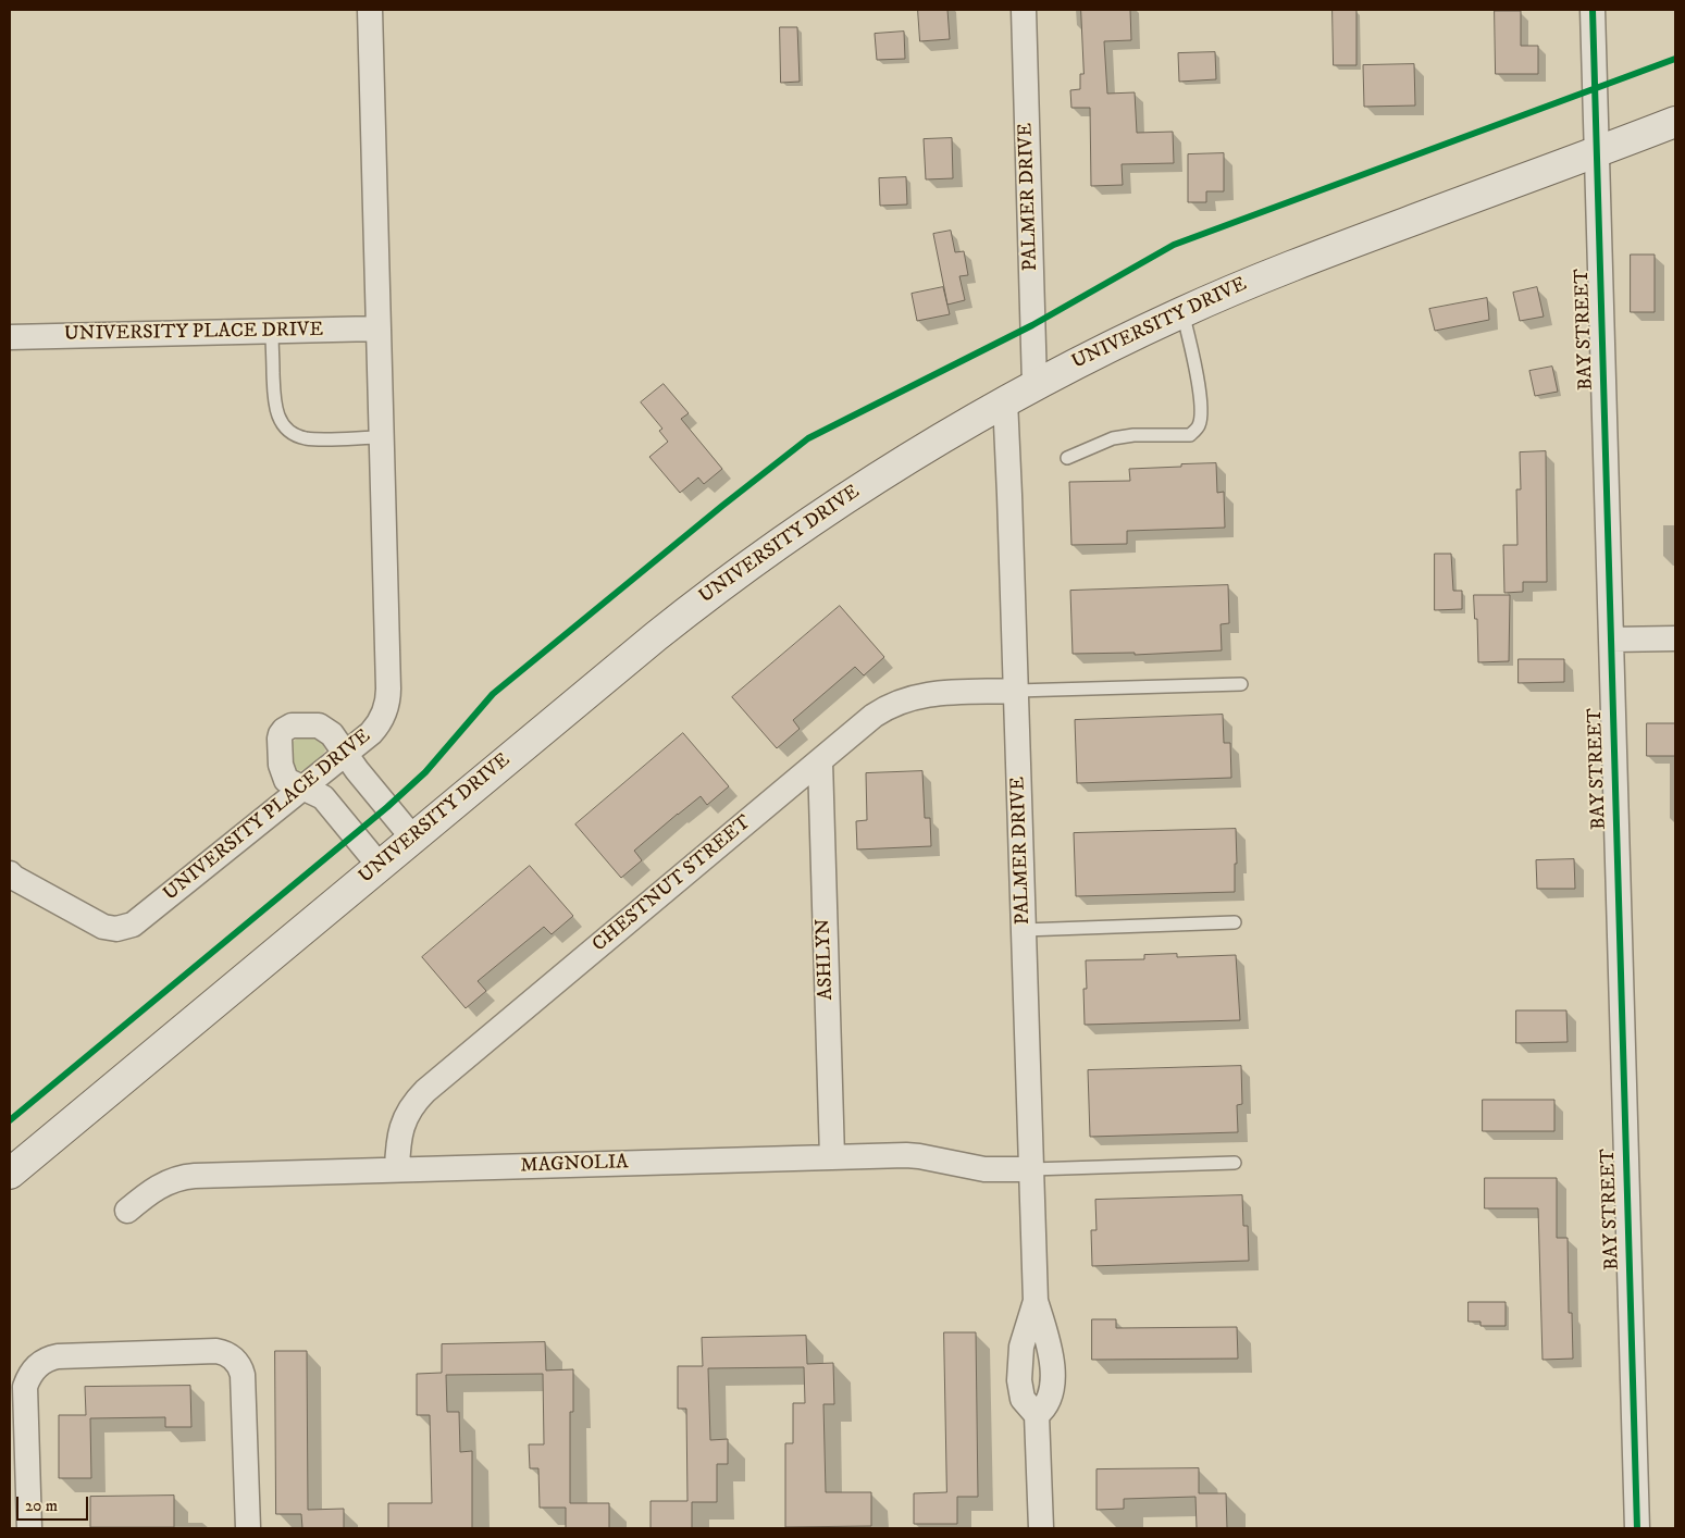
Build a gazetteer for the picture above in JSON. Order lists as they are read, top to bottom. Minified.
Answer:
{"streets":{"main road":["UNIVERSITY DRIVE"],"street":["PALMER DRIVE","BAY STREET","UNIVERSITY PLACE DRIVE","CHESTNUT STREET","ASHLYN","MAGNOLIA"]},"crossings":[["PALMER DRIVE","UNIVERSITY DRIVE"],["PALMER DRIVE","CHESTNUT STREET"],["PALMER DRIVE","MAGNOLIA"],["UNIVERSITY DRIVE","BAY STREET"],["CHESTNUT STREET","ASHLYN"],["CHESTNUT STREET","MAGNOLIA"],["ASHLYN","MAGNOLIA"]],"scale_bar":"20 m"}
